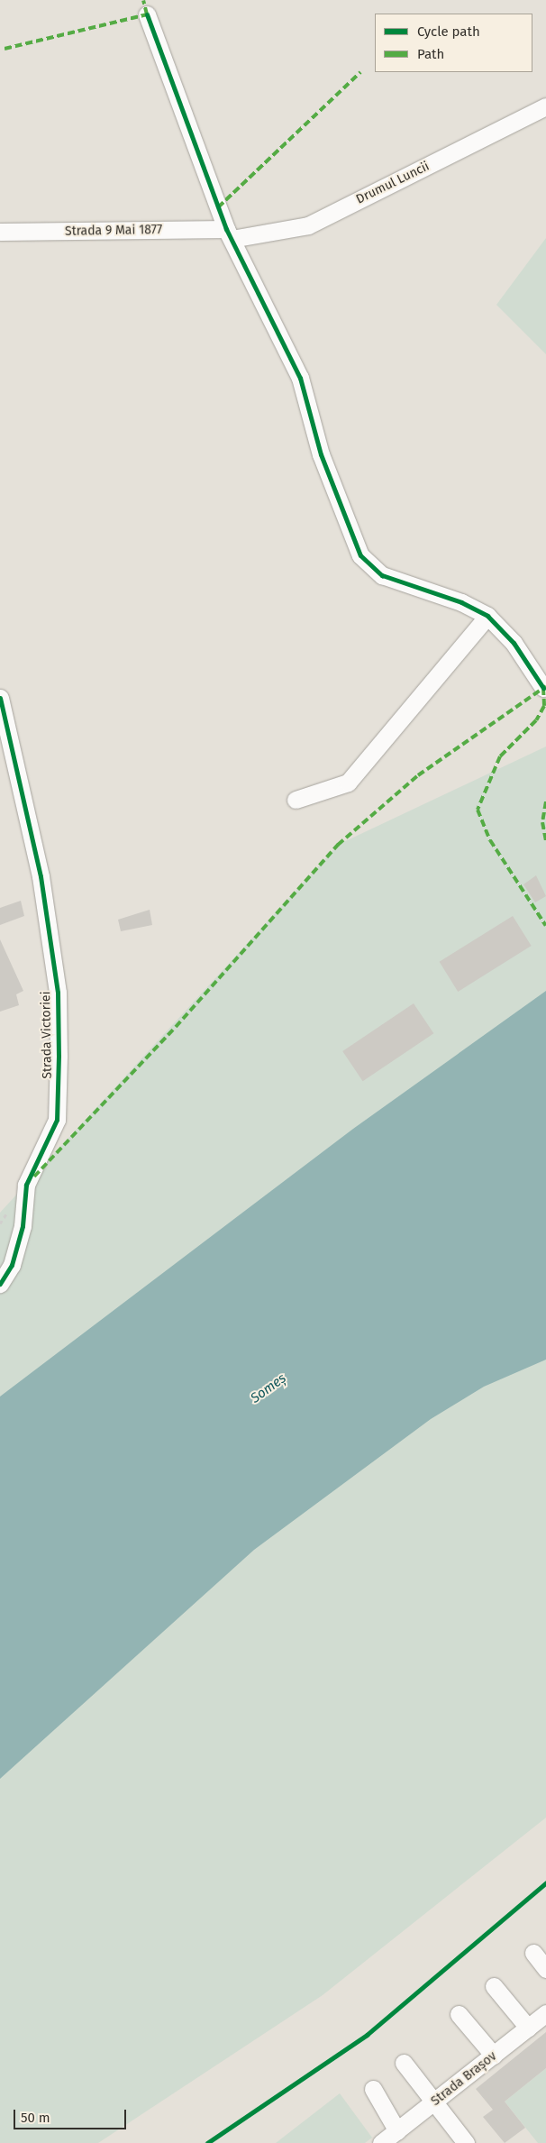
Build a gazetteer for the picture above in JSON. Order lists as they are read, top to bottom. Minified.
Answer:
{"streets":{"street":["Drumul Luncii","Strada 9 Mai 1877","Strada Victoriei","Strada Brașov"]},"crossings":[["Drumul Luncii","Strada 9 Mai 1877"]],"water":["Someș"],"legend":["Cycle path","Path"],"scale_bar":"50 m"}
